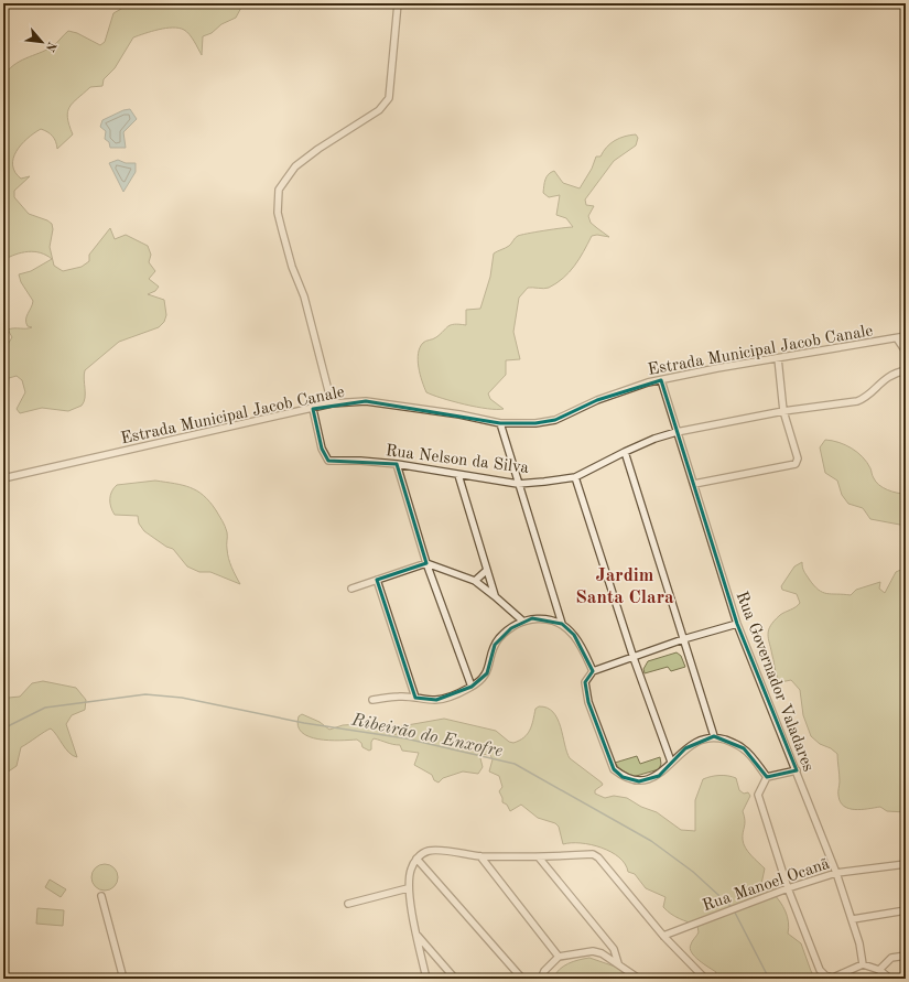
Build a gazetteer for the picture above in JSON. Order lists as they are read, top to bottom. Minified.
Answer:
{"streets":{"street":["Estrada Municipal Jacob Canale","Rua Nelson da Silva","Rua Governador Valadares","Rua Manoel Ocanã"]},"crossings":[["Estrada Municipal Jacob Canale","Rua Nelson da Silva"],["Estrada Municipal Jacob Canale","Rua Governador Valadares"],["Rua Nelson da Silva","Rua Governador Valadares"],["Rua Governador Valadares","Rua Manoel Ocanã"]],"districts":["Jardim Santa Clara"],"water":["Ribeirão do Enxofre"],"north":"bottom right"}
